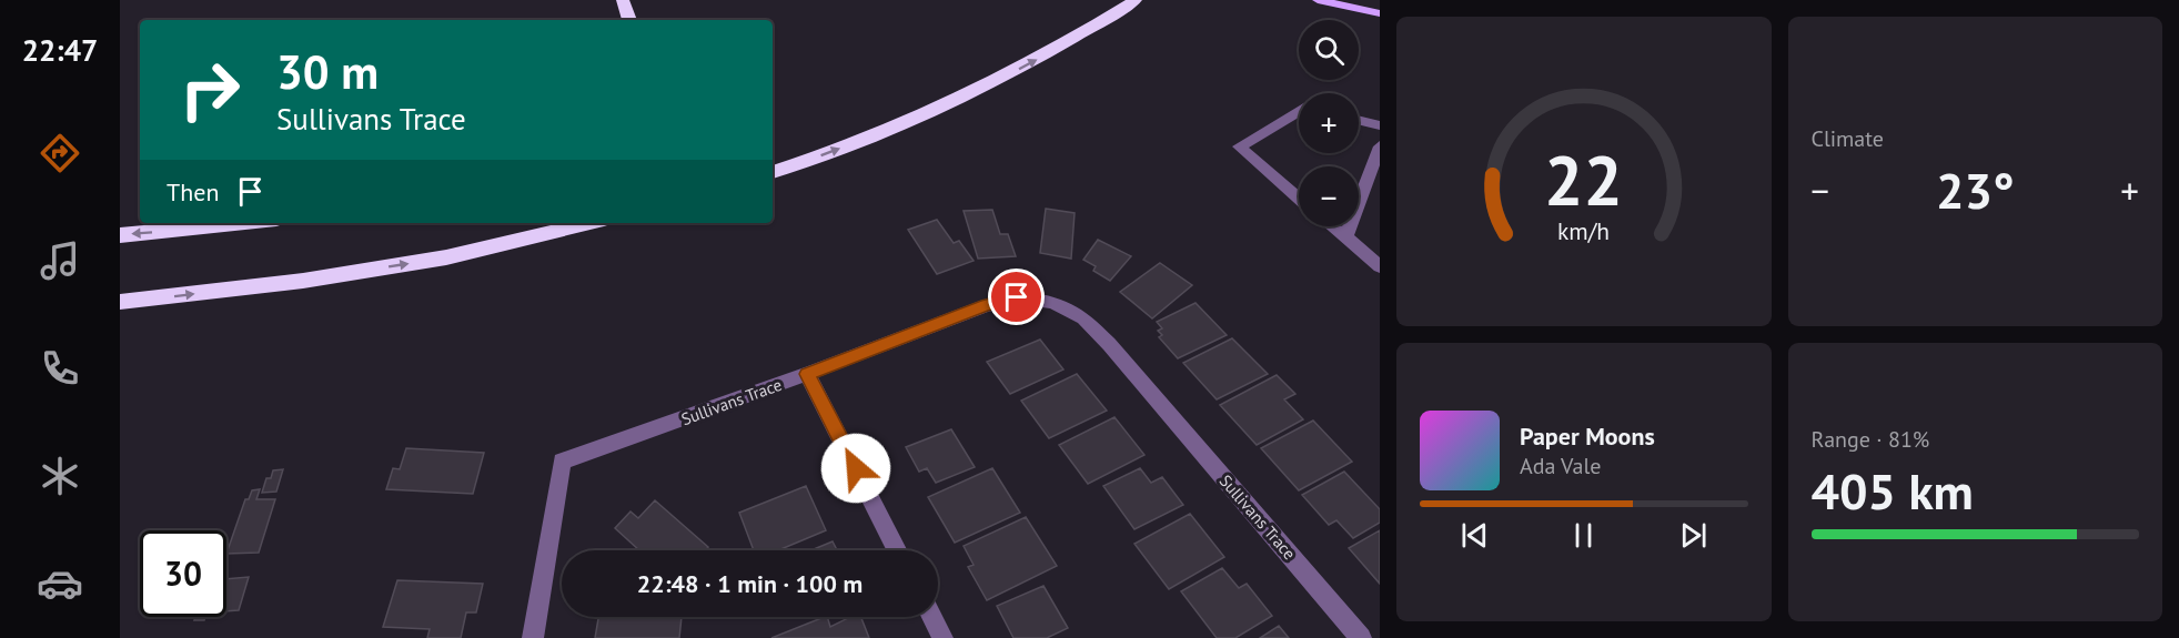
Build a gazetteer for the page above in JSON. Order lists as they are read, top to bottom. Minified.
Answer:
{"streets":{"street":["Sullivans Trace"]},"page":{"tabs":"22:47","tile":["Climate",["Range · 81%","405 km"]],"map_buttons":["+","−"],"turn":["30 m","Sullivans Trace"],"then":"Then","heat":["−","23°","+"],"song":["Paper Moons","Ada Vale"],"limit":"30","trip":"22:48 · 1 min · 100 m","gauge":["22","km/h"]}}
